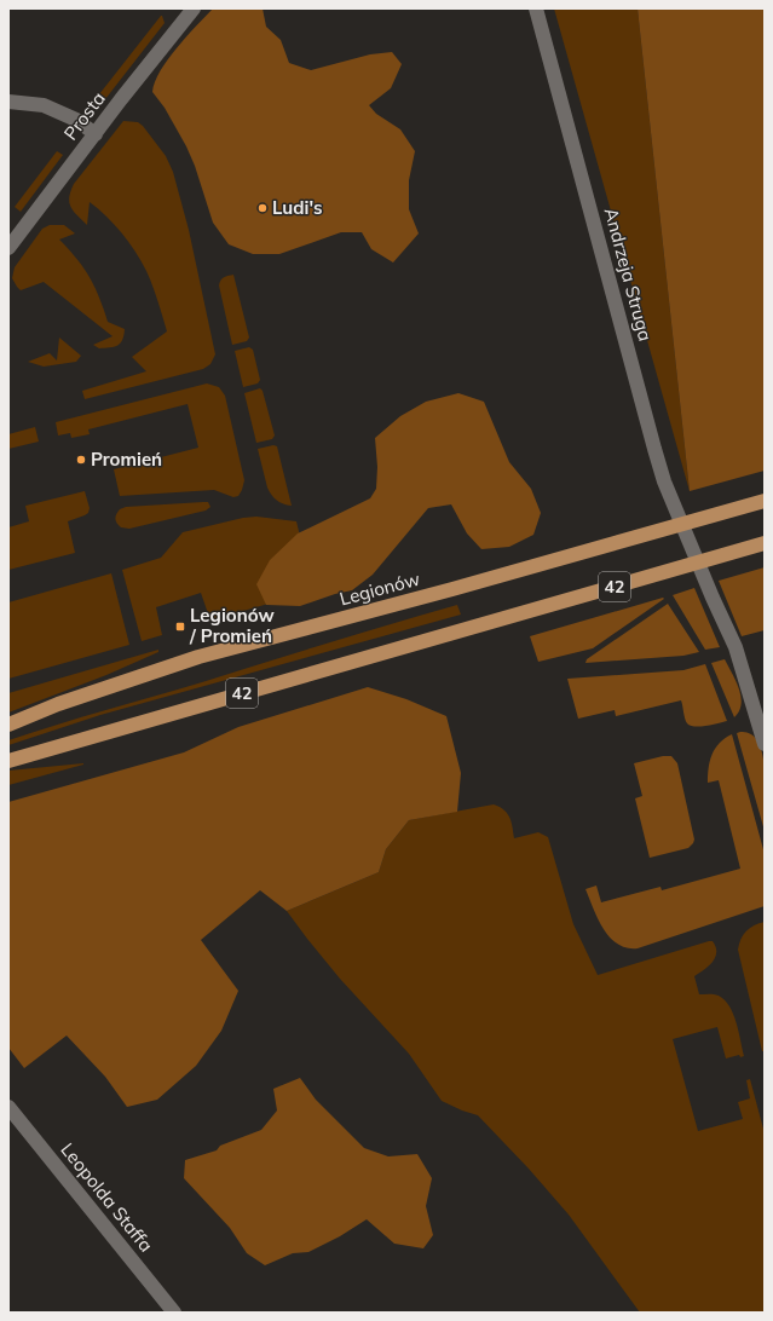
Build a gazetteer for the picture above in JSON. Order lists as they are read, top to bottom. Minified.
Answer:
{"streets":{"main road":["42","Legionów"],"street":["Prosta","Andrzeja Struga","Leopolda Staffa"]},"places":{"other":["Ludi's","Promień"],"transit":["Legionów / Promień"]}}
